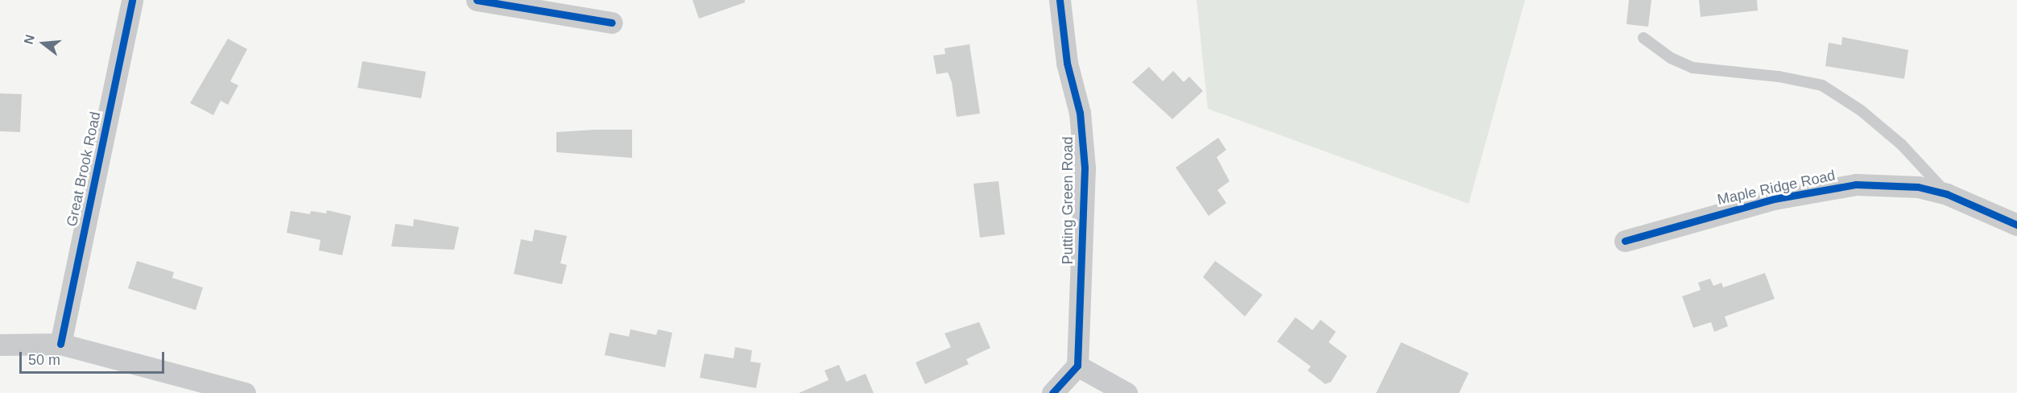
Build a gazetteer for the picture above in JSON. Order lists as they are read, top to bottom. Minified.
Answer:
{"streets":{"street":["Great Brook Road","Maple Ridge Road","Putting Green Road"]},"scale_bar":"50 m","north":"left"}
